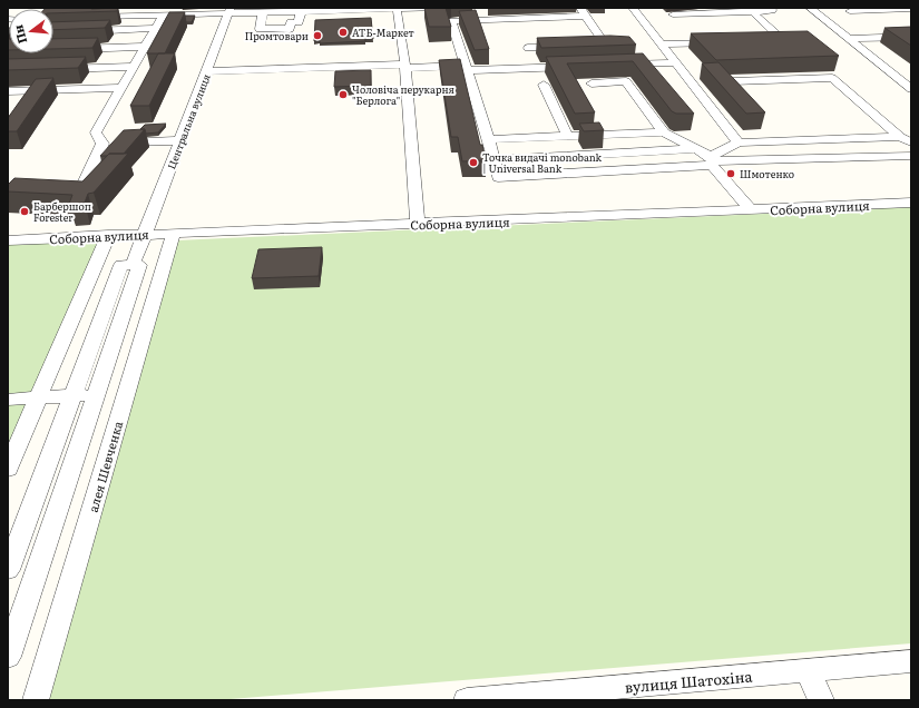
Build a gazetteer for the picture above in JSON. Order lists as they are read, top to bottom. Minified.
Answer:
{"streets":{"street":["Центральна вулиця","Соборна вулиця","алея Шевченка","вулиця Шатохіна"]},"crossings":[["Центральна вулиця","Соборна вулиця"],["Соборна вулиця","алея Шевченка"]],"places":["АТБ-Маркет","Промтовари","Чоловіча перукарня \"Берлога\"","Точка видачі monobank | Universal Bank","Шмотенко","Барбершоп Forester"],"north":"left"}
